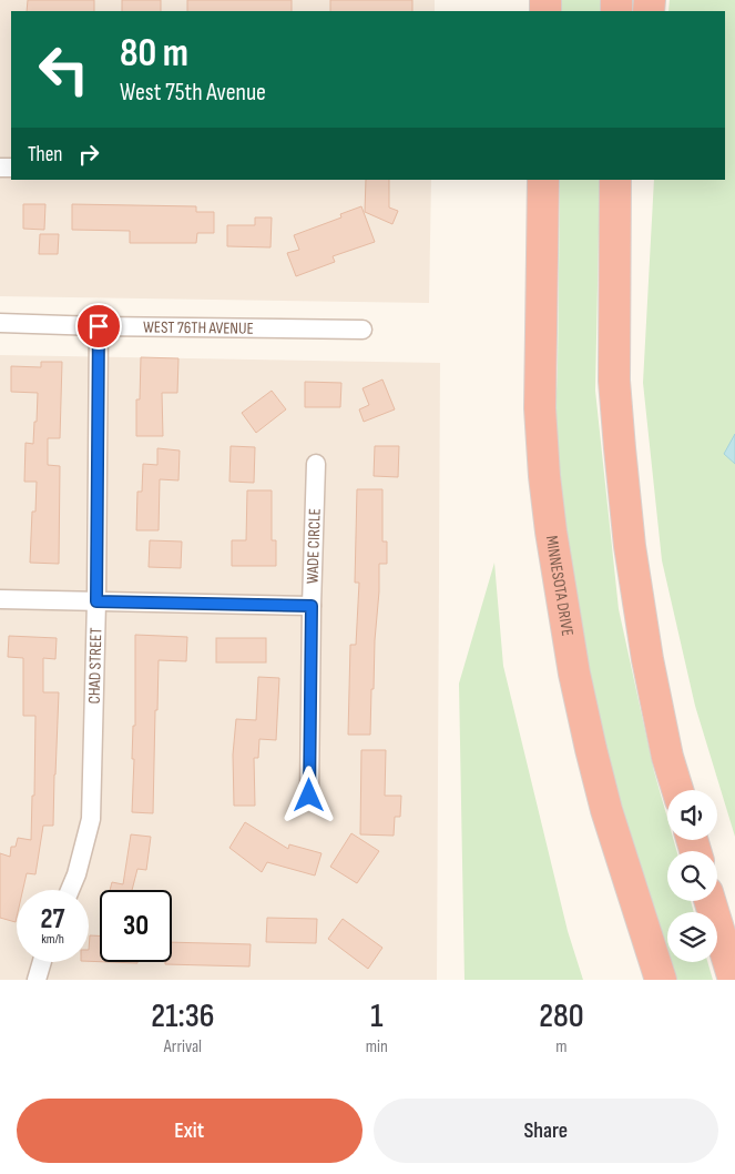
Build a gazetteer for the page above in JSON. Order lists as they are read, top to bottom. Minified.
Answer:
{"streets":{"highway":["MINNESOTA DRIVE"],"street":["WEST 76TH AVENUE","WADE CIRCLE","CHAD STREET"]},"crossings":[["WEST 76TH AVENUE","CHAD STREET"]],"page":{"turn":["80 m","West 75th Avenue"],"then":"Then","speed":"27 km/h","limit":"30","eta":["21:36","Arrival","1","min","280","m"],"buttons":["Exit","Share"]}}
